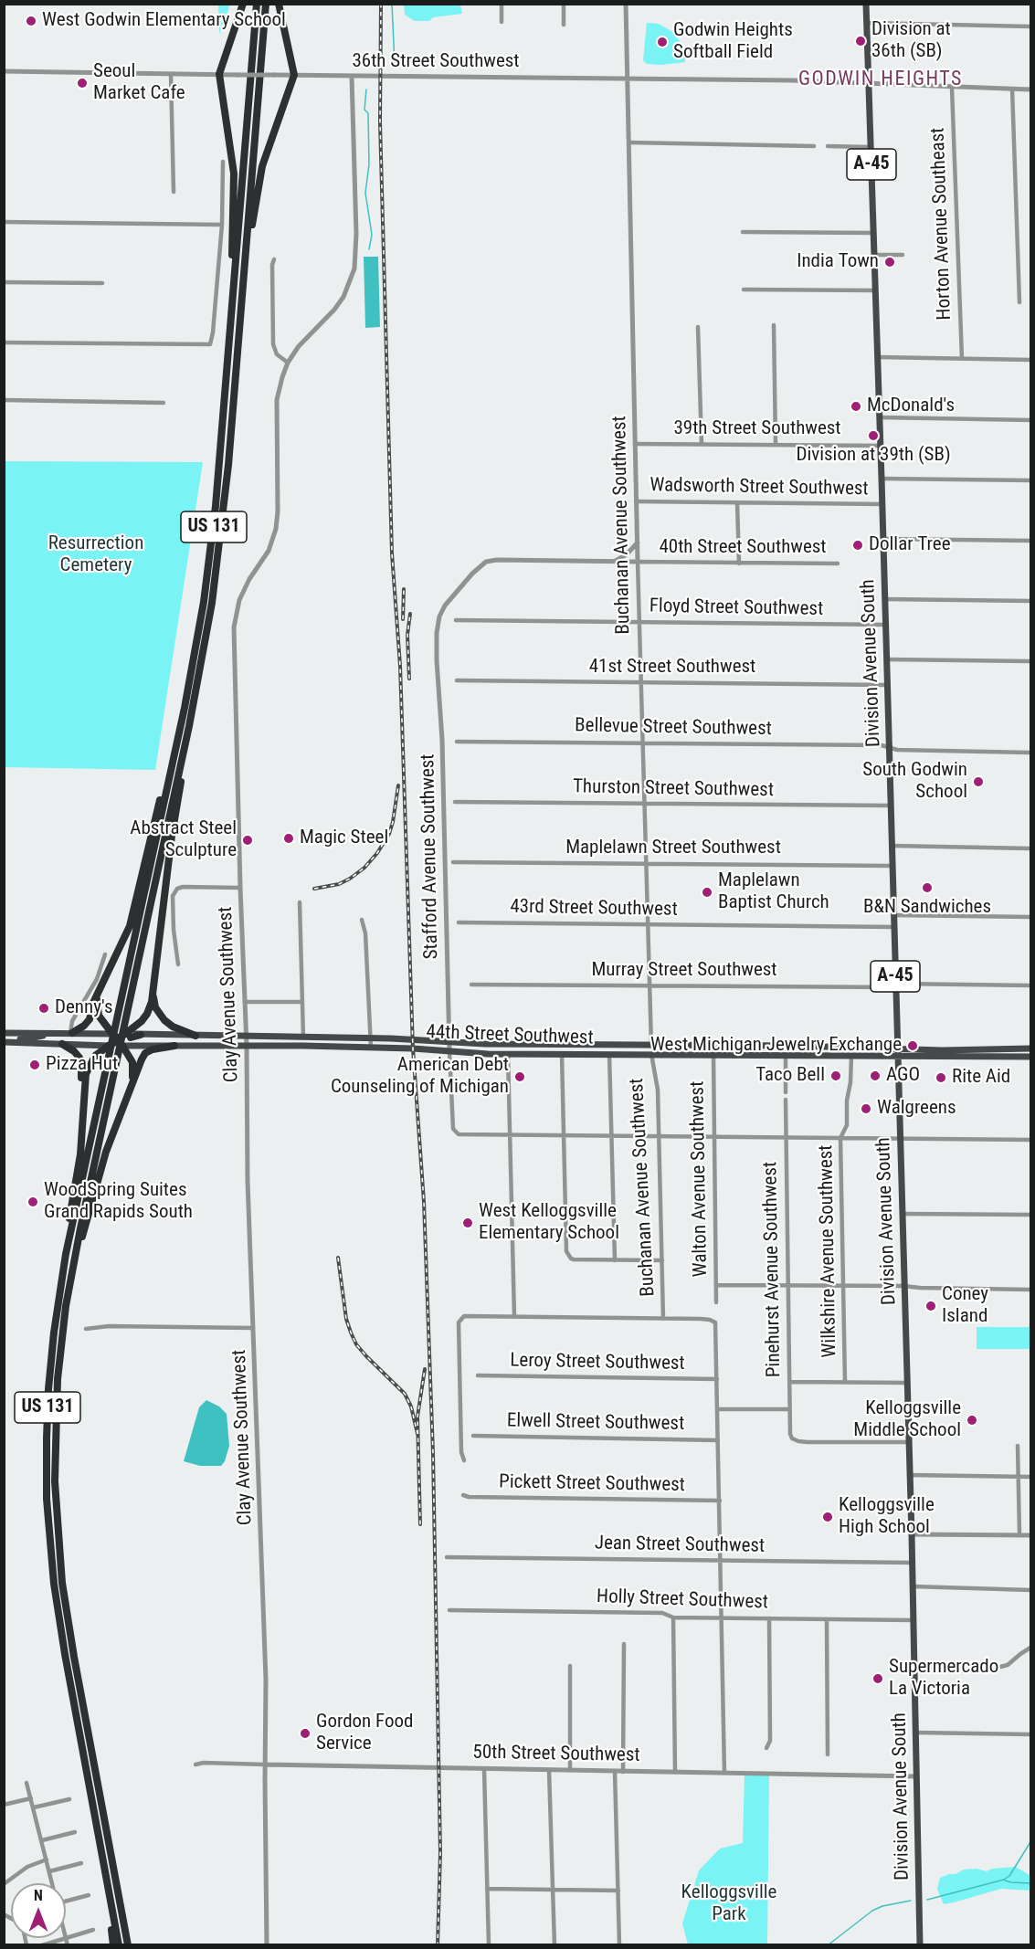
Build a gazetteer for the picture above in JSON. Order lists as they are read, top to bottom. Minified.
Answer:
{"streets":{"highway":["US 131"],"main road":["A-45","Division Avenue South","44th Street Southwest"],"street":["36th Street Southwest","Horton Avenue Southeast","39th Street Southwest","Wadsworth Street Southwest","Buchanan Avenue Southwest","40th Street Southwest","Floyd Street Southwest","41st Street Southwest","Bellevue Street Southwest","Thurston Street Southwest","Maplelawn Street Southwest","Stafford Avenue Southwest","43rd Street Southwest","Murray Street Southwest","Clay Avenue Southwest","Walton Avenue Southwest","Wilkshire Avenue Southwest","Pinehurst Avenue Southwest","Leroy Street Southwest","Elwell Street Southwest","Pickett Street Southwest","Jean Street Southwest","Holly Street Southwest","50th Street Southwest"]},"crossings":[["36th Street Southwest","Horton Avenue Southeast"],["36th Street Southwest","Buchanan Avenue Southwest"],["36th Street Southwest","Division Avenue South"],["36th Street Southwest","Clay Avenue Southwest"],["39th Street Southwest","Buchanan Avenue Southwest"],["39th Street Southwest","Division Avenue South"],["Wadsworth Street Southwest","Buchanan Avenue Southwest"],["Wadsworth Street Southwest","Division Avenue South"],["Buchanan Avenue Southwest","40th Street Southwest"],["Buchanan Avenue Southwest","Floyd Street Southwest"],["Buchanan Avenue Southwest","41st Street Southwest"],["Buchanan Avenue Southwest","Bellevue Street Southwest"],["Buchanan Avenue Southwest","Thurston Street Southwest"],["Buchanan Avenue Southwest","Maplelawn Street Southwest"],["Buchanan Avenue Southwest","43rd Street Southwest"],["Buchanan Avenue Southwest","Murray Street Southwest"],["Buchanan Avenue Southwest","44th Street Southwest"],["40th Street Southwest","Stafford Avenue Southwest"],["Floyd Street Southwest","Division Avenue South"],["Division Avenue South","41st Street Southwest"],["Division Avenue South","Bellevue Street Southwest"],["Division Avenue South","Thurston Street Southwest"],["Division Avenue South","Maplelawn Street Southwest"],["Division Avenue South","43rd Street Southwest"],["Division Avenue South","Murray Street Southwest"],["Division Avenue South","44th Street Southwest"],["Division Avenue South","Pinehurst Avenue Southwest"],["Division Avenue South","Jean Street Southwest"],["Division Avenue South","Holly Street Southwest"],["Division Avenue South","50th Street Southwest"],["Stafford Avenue Southwest","44th Street Southwest"],["Clay Avenue Southwest","44th Street Southwest"],["Clay Avenue Southwest","50th Street Southwest"],["44th Street Southwest","Walton Avenue Southwest"],["44th Street Southwest","Wilkshire Avenue Southwest"]],"districts":["GODWIN HEIGHTS"],"parks":["Resurrection Cemetery","Kelloggsville Park"],"places":["West Godwin Elementary School","Division at 36th (SB)","Godwin Heights Softball Field","Seoul Market Cafe","India Town","McDonald's","Division at 39th (SB)","Dollar Tree","South Godwin School","Magic Steel","Abstract Steel Sculpture","B&N Sandwiches","Maplelawn Baptist Church","Denny's","West Michigan Jewelry Exchange","Pizza Hut","Taco Bell","AGO","American Debt Counseling of Michigan","Rite Aid","Walgreens","WoodSpring Suites Grand Rapids South","West Kelloggsville Elementary School","Coney Island","Kelloggsville Middle School","Kelloggsville High School","Supermercado La Victoria","Gordon Food Service"],"north":"top"}
